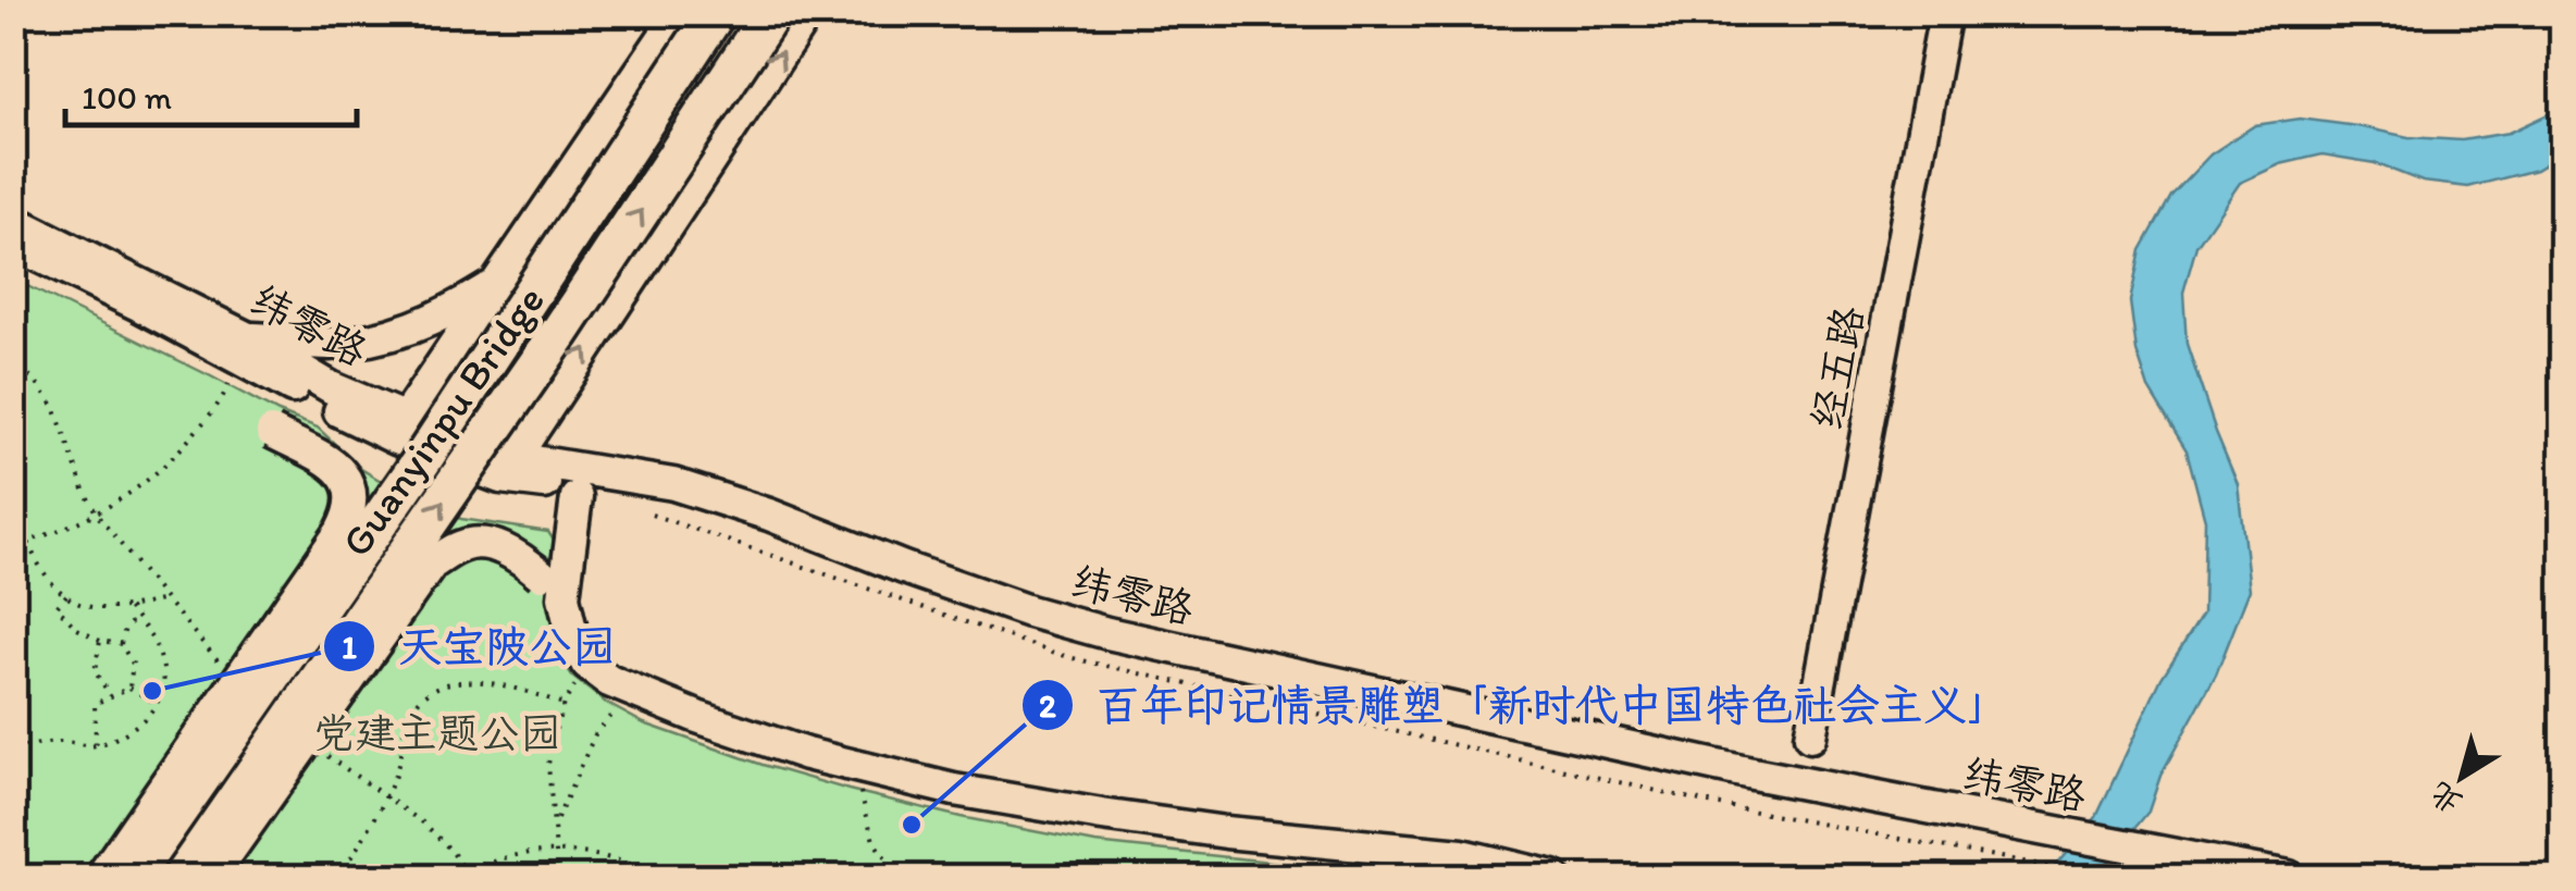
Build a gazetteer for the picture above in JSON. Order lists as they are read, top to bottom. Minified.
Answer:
{"streets":{"main road":["Guanyinpu Bridge"],"street":["纬零路","经五路"]},"parks":["党建主题公园"],"places":["天宝陂公园","百年印记情景雕塑「新时代中国特色社会主义」"],"scale_bar":"100 m","north":"bottom left"}
